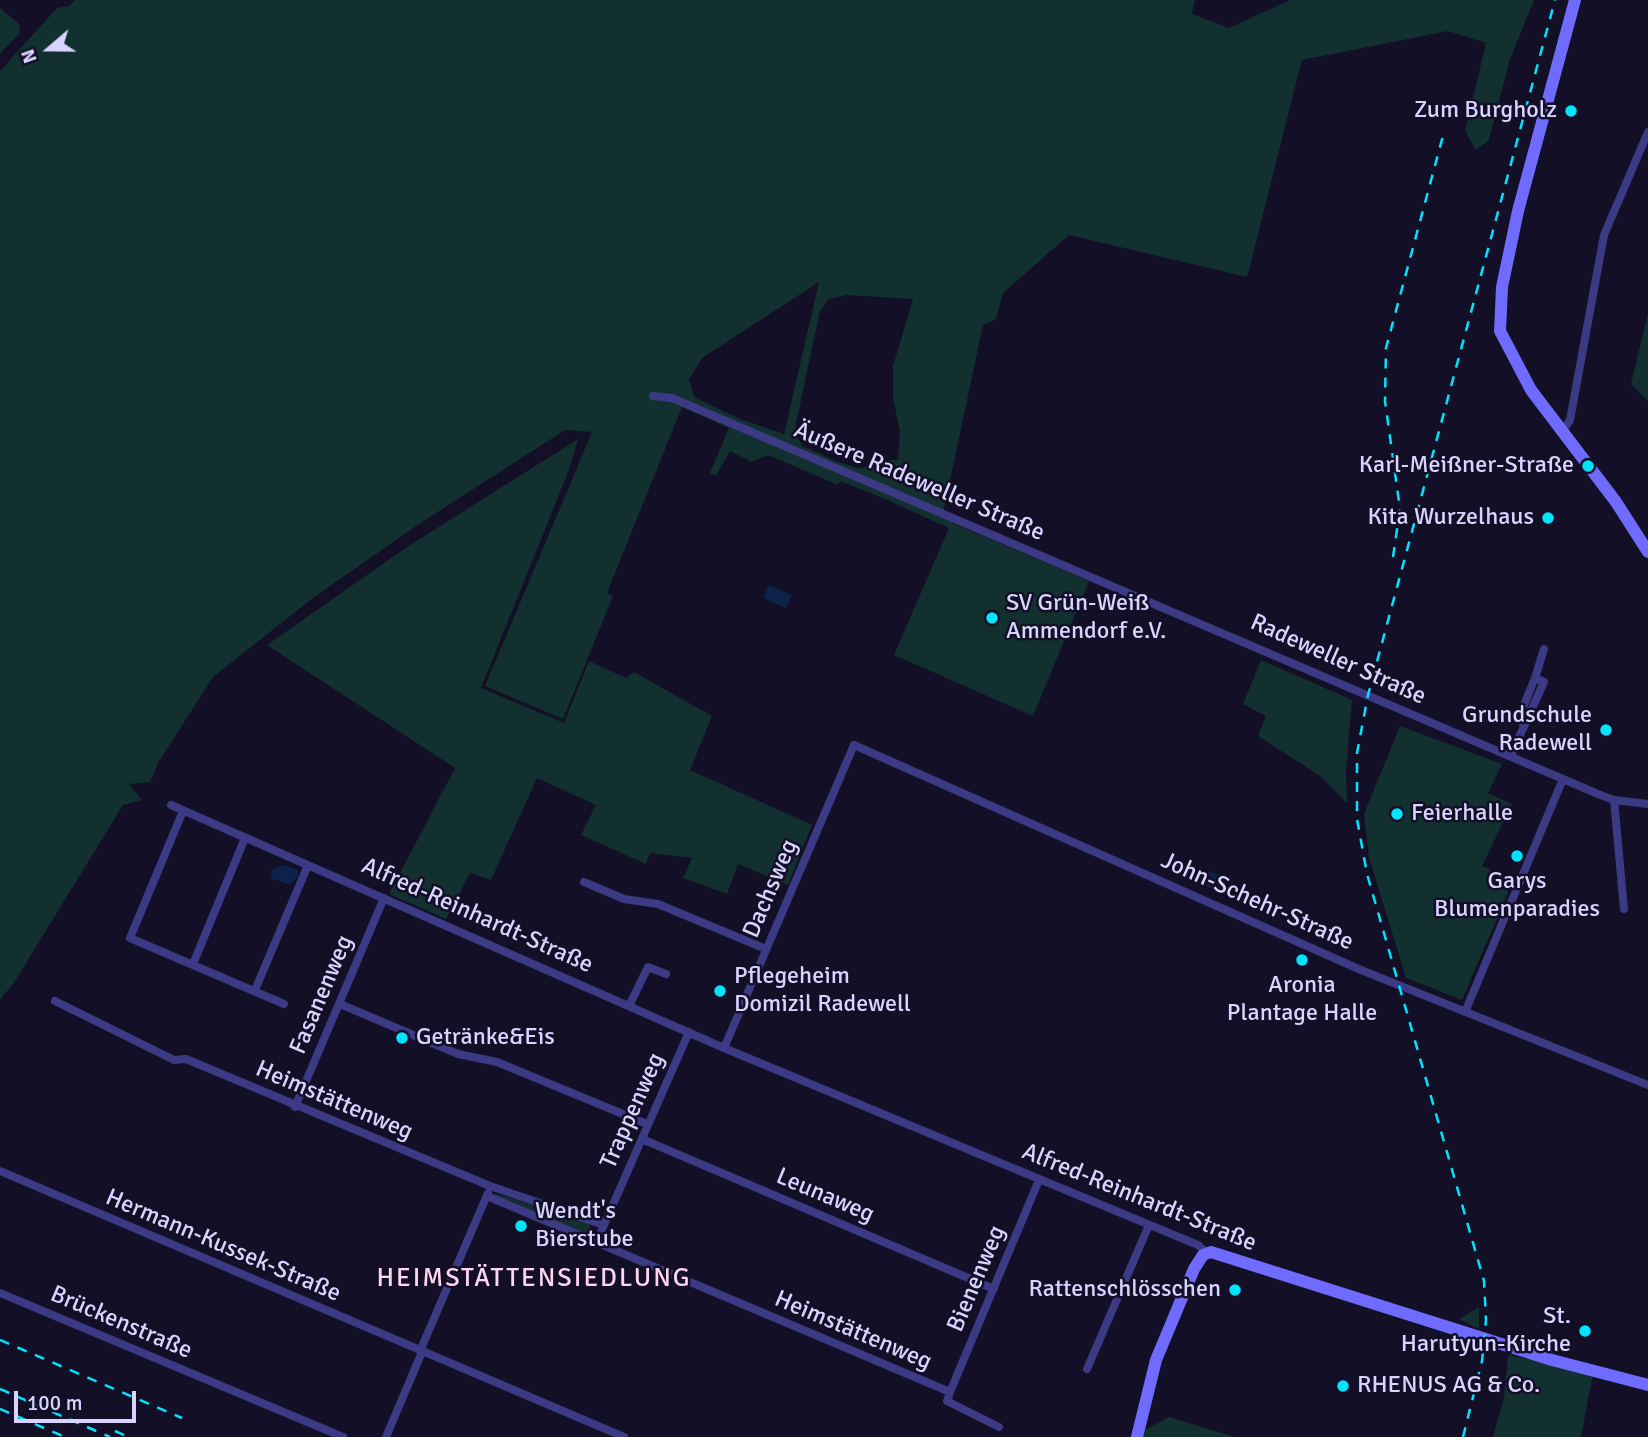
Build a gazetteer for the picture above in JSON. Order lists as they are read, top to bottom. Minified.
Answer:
{"streets":{"street":["Äußere Radeweller Straße","Radeweller Straße","Dachsweg","John-Schehr-Straße","Alfred-Reinhardt-Straße","Fasanenweg","Heimstättenweg","Trappenweg","Leunaweg","Hermann-Kussek-Straße","Bienenweg","Brückenstraße"]},"crossings":[["Äußere Radeweller Straße","Radeweller Straße"],["Dachsweg","John-Schehr-Straße"],["Dachsweg","Alfred-Reinhardt-Straße"],["Alfred-Reinhardt-Straße","Fasanenweg"],["Alfred-Reinhardt-Straße","Trappenweg"],["Alfred-Reinhardt-Straße","Bienenweg"],["Fasanenweg","Heimstättenweg"],["Heimstättenweg","Trappenweg"],["Heimstättenweg","Bienenweg"],["Trappenweg","Leunaweg"],["Leunaweg","Bienenweg"]],"districts":["HEIMSTÄTTENSIEDLUNG"],"places":["Zum Burgholz","Karl-Meißner-Straße","Kita Wurzelhaus","SV Grün-Weiß Ammendorf e.V.","Grundschule Radewell","Feierhalle","Garys Blumenparadies","Aronia Plantage Halle","Pflegeheim Domizil Radewell","Getränke&Eis","Wendt's Bierstube","Rattenschlösschen","St. Harutyun-Kirche","RHENUS AG & Co."],"scale_bar":"100 m","north":"left"}
